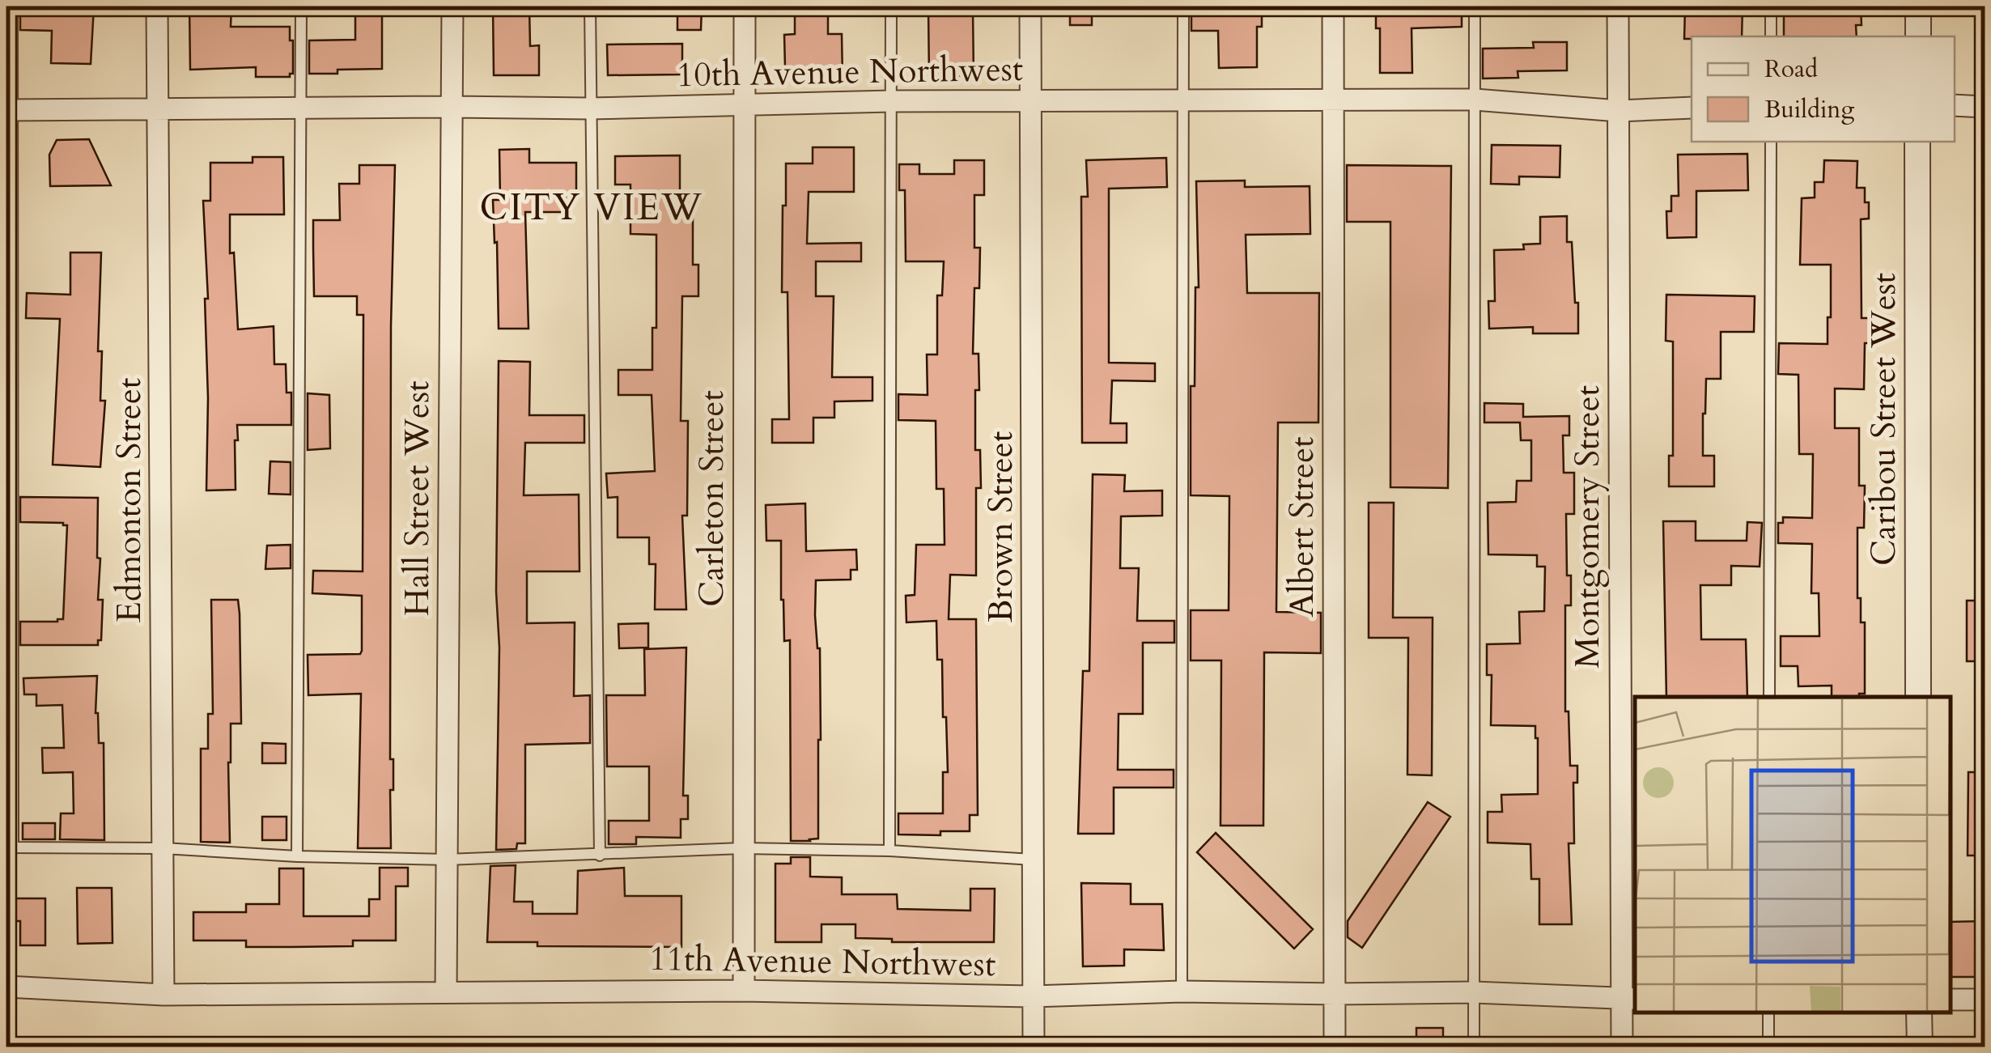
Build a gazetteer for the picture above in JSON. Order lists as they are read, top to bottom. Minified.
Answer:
{"streets":{"street":["10th Avenue Northwest","Caribou Street West","Hall Street West","Carleton Street","Edmonton Street","Brown Street","Albert Street","Montgomery Street","11th Avenue Northwest"]},"crossings":[["10th Avenue Northwest","Hall Street West"],["10th Avenue Northwest","Carleton Street"],["10th Avenue Northwest","Edmonton Street"],["10th Avenue Northwest","Brown Street"],["10th Avenue Northwest","Albert Street"],["10th Avenue Northwest","Montgomery Street"],["Hall Street West","11th Avenue Northwest"],["Carleton Street","11th Avenue Northwest"],["Edmonton Street","11th Avenue Northwest"],["Brown Street","11th Avenue Northwest"],["Albert Street","11th Avenue Northwest"],["Montgomery Street","11th Avenue Northwest"]],"districts":["CITY VIEW"],"legend":["Road","Building"]}
